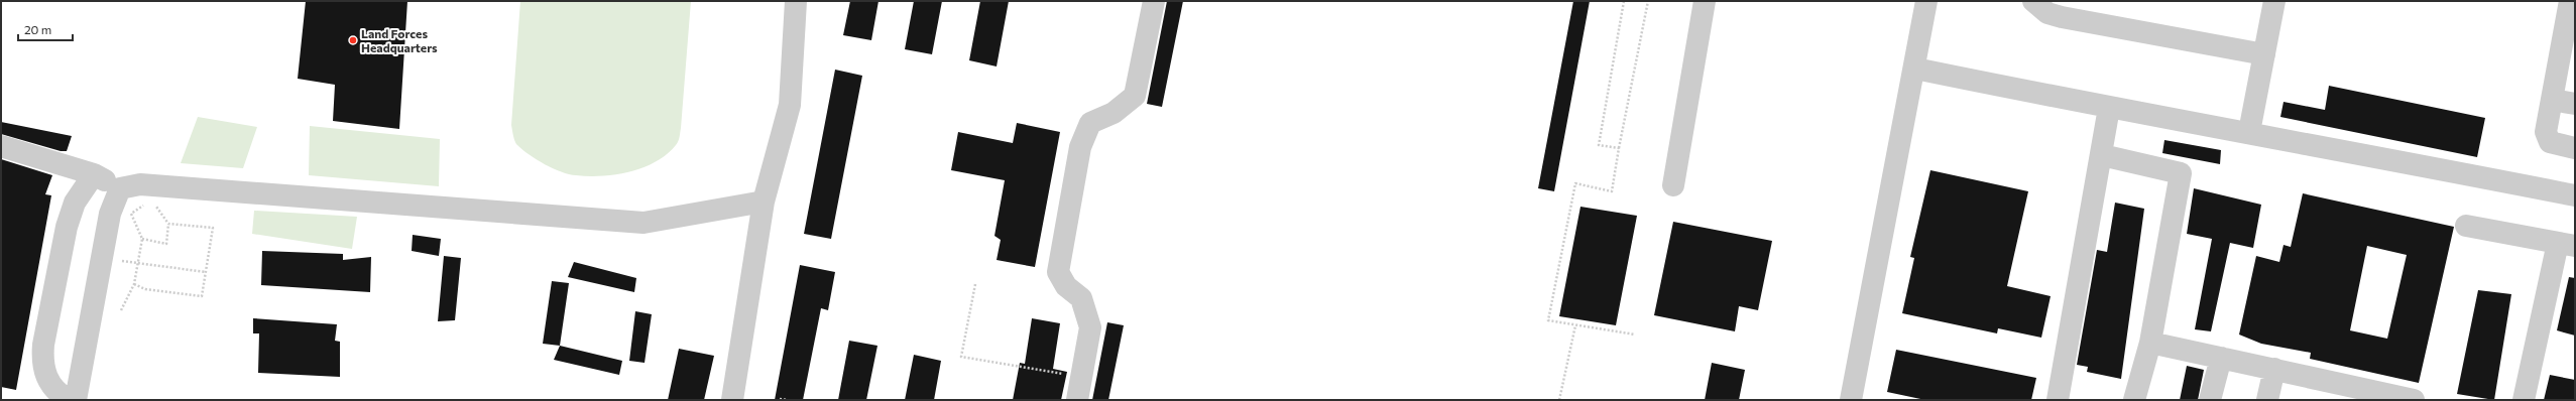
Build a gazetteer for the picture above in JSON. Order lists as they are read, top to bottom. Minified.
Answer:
{"places":["Land Forces Headquarters"],"scale_bar":"20 m"}
